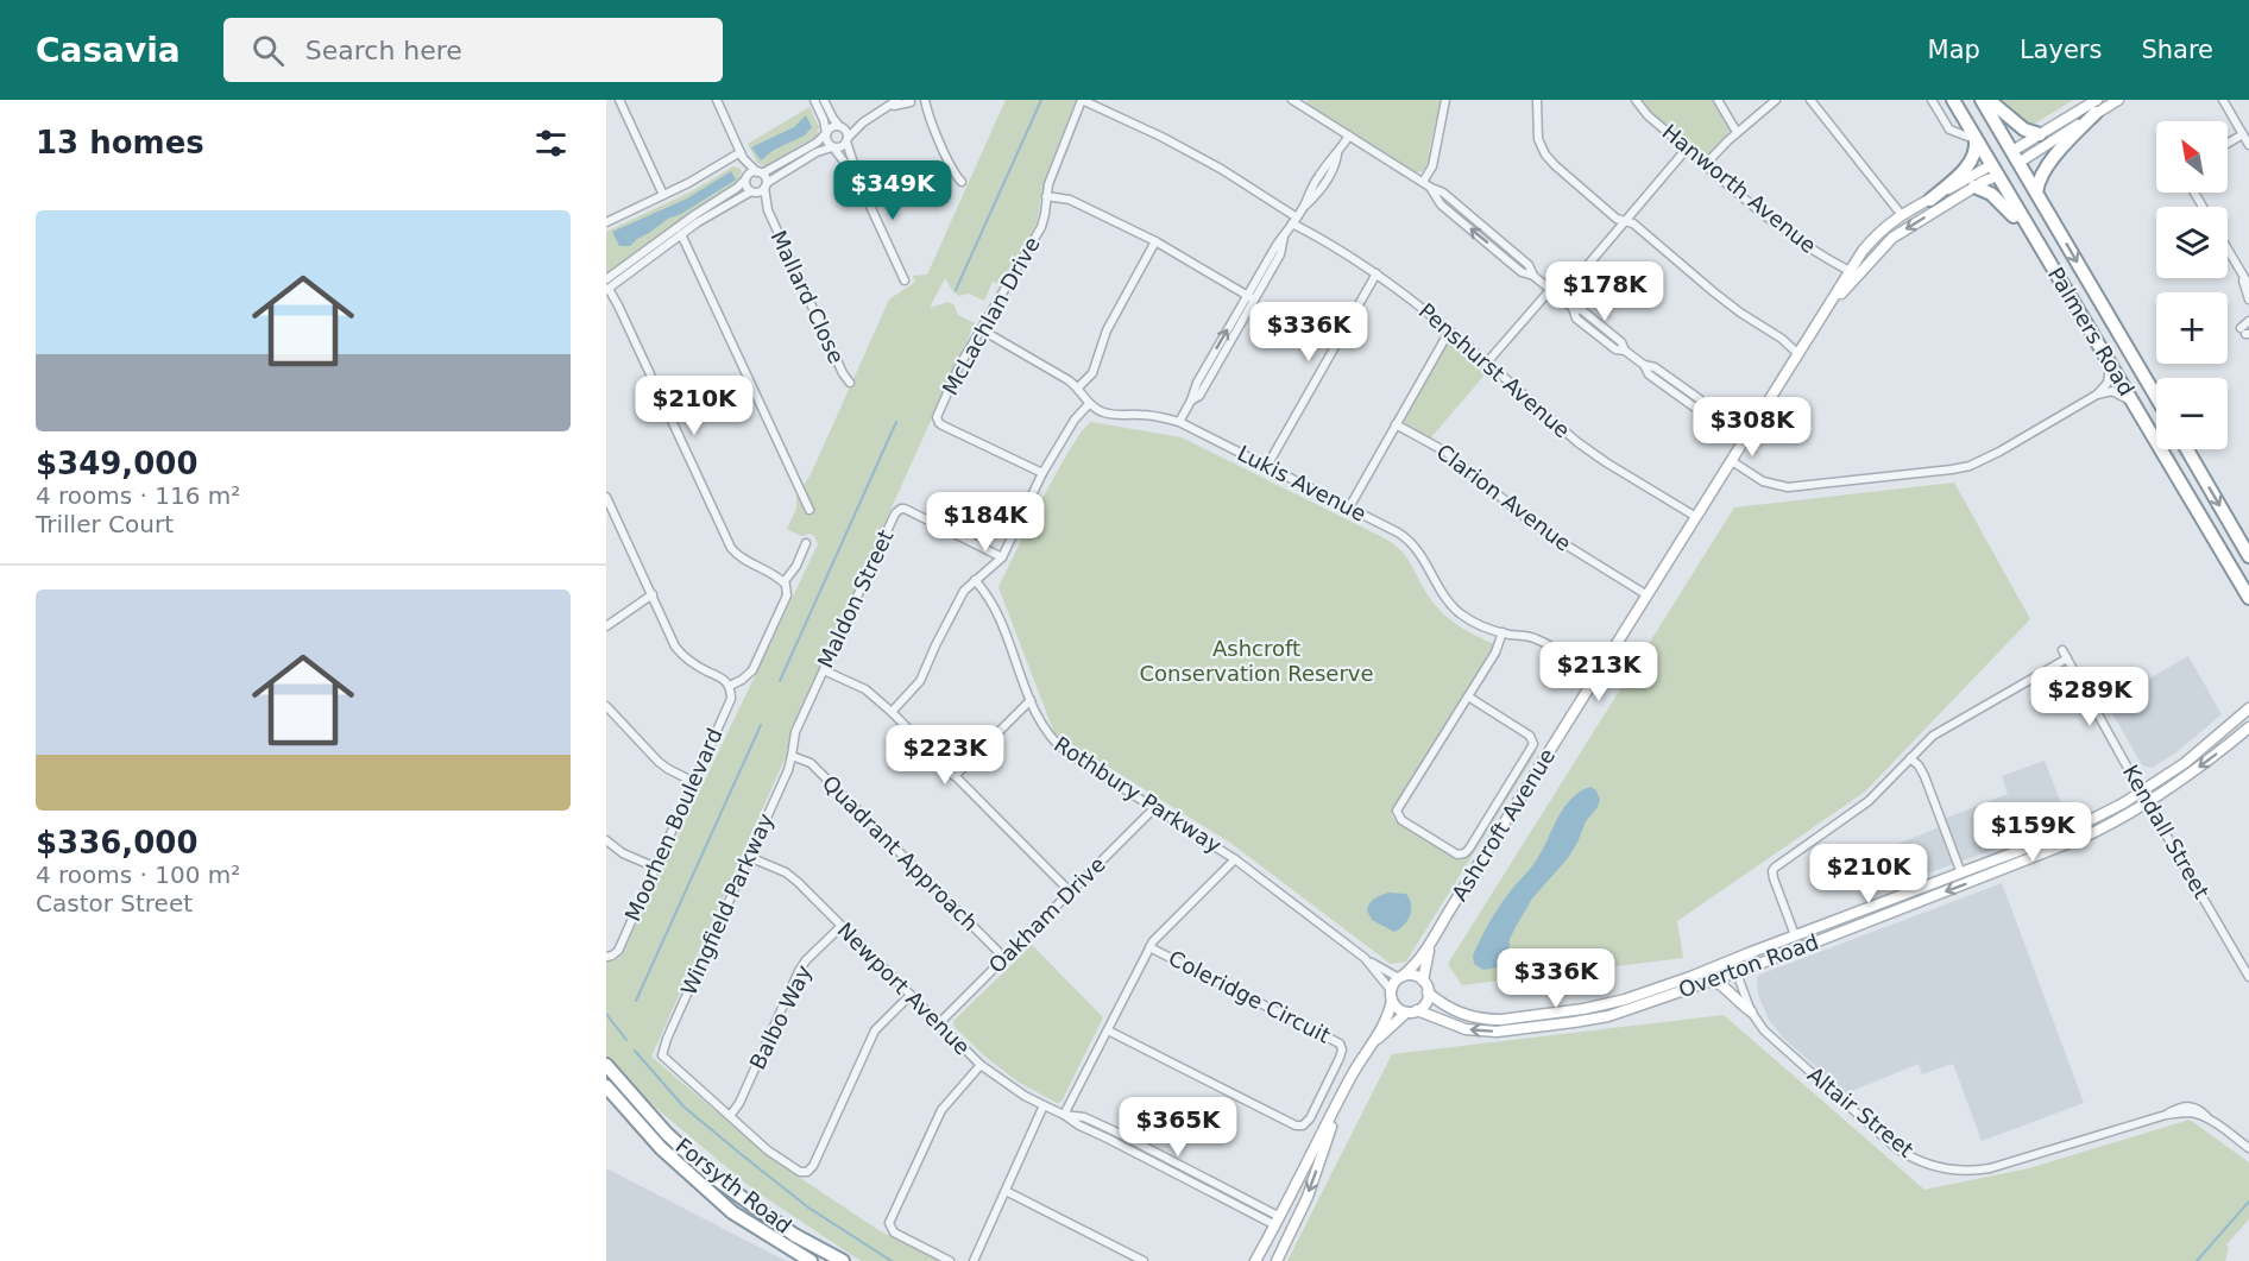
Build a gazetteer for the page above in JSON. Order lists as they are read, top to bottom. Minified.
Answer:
{"streets":{"highway":["Palmers Road","Forsyth Road"],"street":["Hanworth Avenue","Mallard Close","McLachlan Drive","Penshurst Avenue","Lukis Avenue","Clarion Avenue","Maldon Street","Rothbury Parkway","Moorhen Boulevard","Ashcroft Avenue","Kendall Street","Quadrant Approach","Wingfield Parkway","Oakham Drive","Overton Road","Newport Avenue","Coleridge Circuit","Balbo Way","Altair Street"]},"crossings":[["Hanworth Avenue","Ashcroft Avenue"],["McLachlan Drive","Penshurst Avenue"],["Palmers Road","Ashcroft Avenue"],["Penshurst Avenue","Ashcroft Avenue"],["Lukis Avenue","Ashcroft Avenue"],["Clarion Avenue","Ashcroft Avenue"],["Maldon Street","Quadrant Approach"],["Maldon Street","Wingfield Parkway"],["Rothbury Parkway","Ashcroft Avenue"],["Rothbury Parkway","Oakham Drive"],["Rothbury Parkway","Overton Road"],["Ashcroft Avenue","Overton Road"],["Kendall Street","Overton Road"],["Quadrant Approach","Wingfield Parkway"],["Quadrant Approach","Oakham Drive"],["Wingfield Parkway","Newport Avenue"],["Wingfield Parkway","Balbo Way"],["Oakham Drive","Newport Avenue"],["Overton Road","Altair Street"],["Newport Avenue","Balbo Way"]],"parks":["Ashcroft Conservation Reserve"],"north":"top left","page":{"header":"Casavia","search":"Search here","nav":["Map","Layers","Share"],"heading":"13 homes","map_buttons":["+","−"],"price":["$349K","$178K","$336K","$210K","$308K","$184K","$213K","$289K","$223K","$159K","$210K","$336K","$365K"],"list":[{"name":"$349,000","note":"4 rooms · 116 m² · Triller Court"},{"name":"$336,000","note":"4 rooms · 100 m² · Castor Street"}]}}
